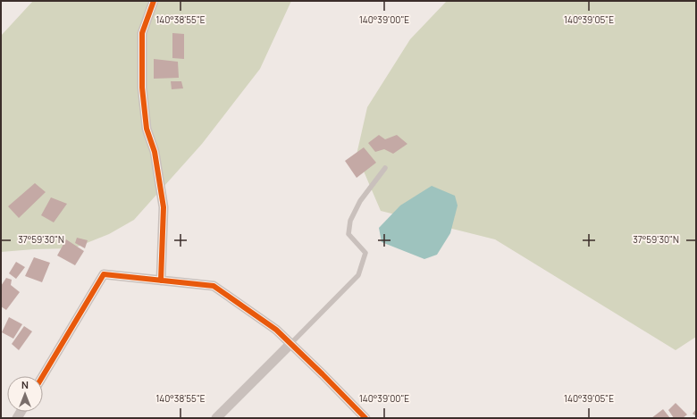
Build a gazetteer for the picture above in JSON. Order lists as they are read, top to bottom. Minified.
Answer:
{"north":"top","coordinates":["140°38'55\"E","140°39'00\"E","140°39'05\"E","37°59'30\"N"]}
